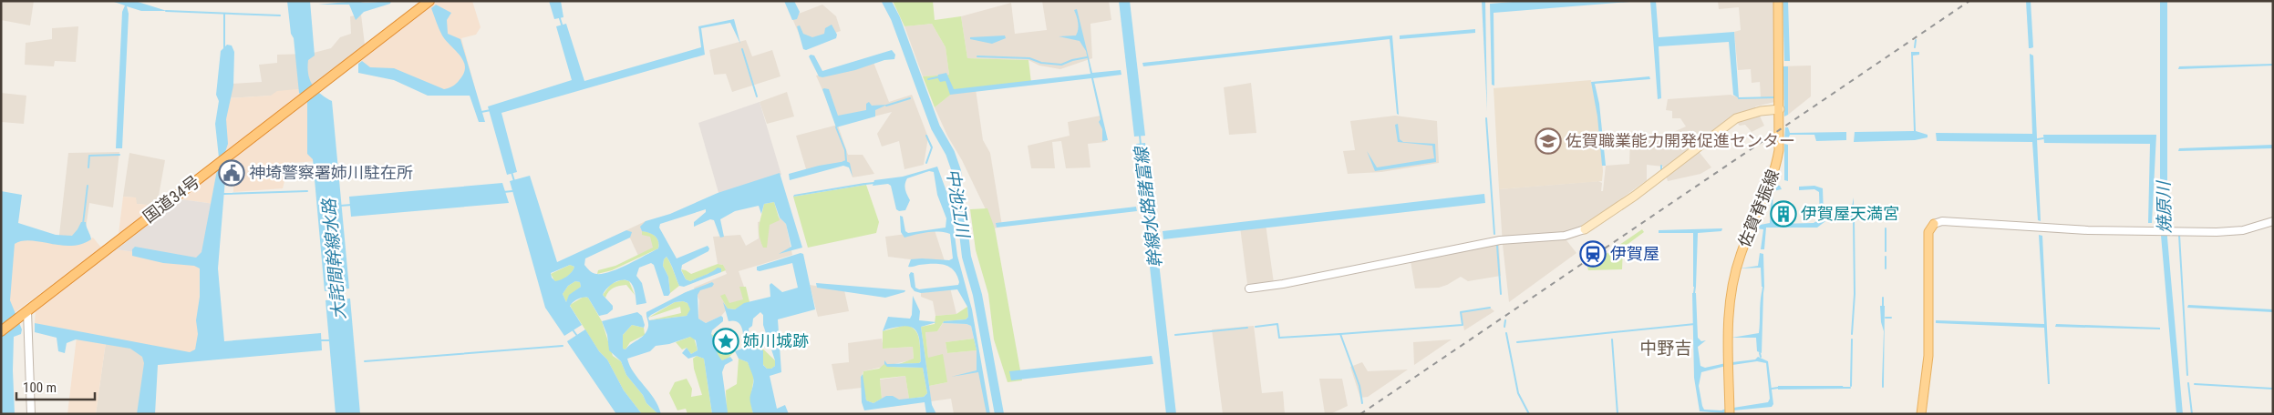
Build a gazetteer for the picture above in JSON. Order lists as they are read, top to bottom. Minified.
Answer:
{"streets":{"highway":["国道34号"],"main road":["佐賀脊振線"]},"districts":["中野吉"],"water":["中池江川","幹線水路諸富線","焼原川","大詫間幹線水路"],"places":{"school or university":["佐賀職業能力開発促進センター"],"public building":["神埼警察署姉川駐在所"],"building":["伊賀屋天満宮"],"station":["伊賀屋"],"place":["姉川城跡"]},"scale_bar":"100 m"}
